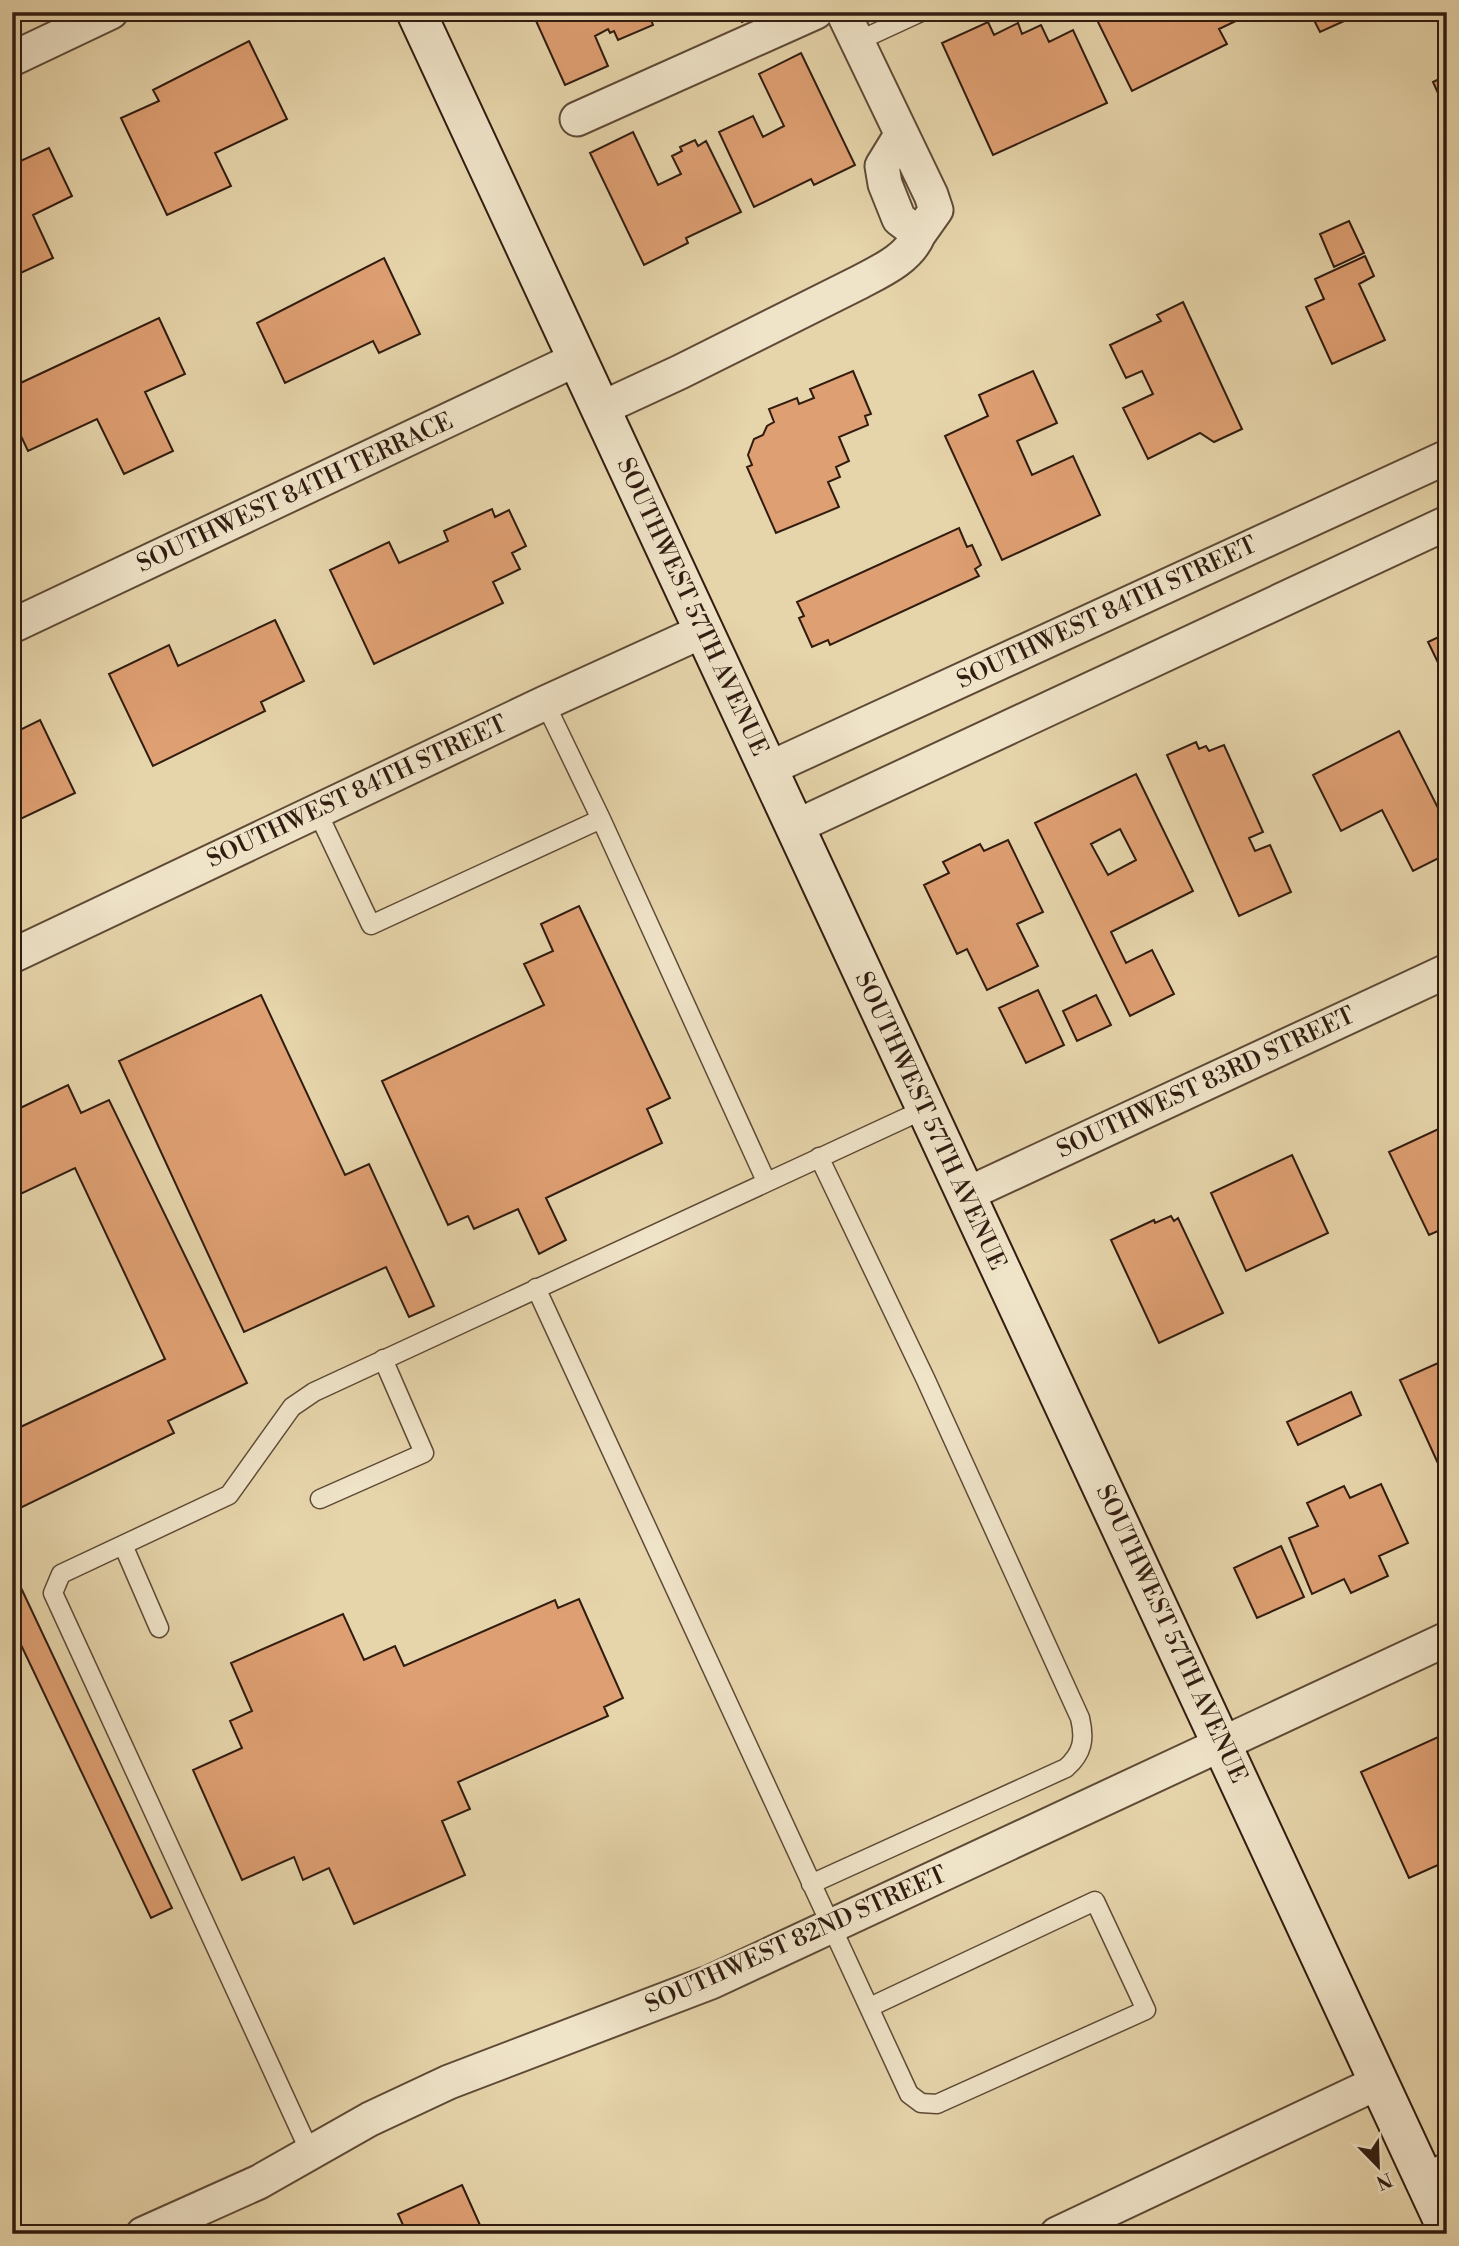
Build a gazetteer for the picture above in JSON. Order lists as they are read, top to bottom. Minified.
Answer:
{"streets":{"main road":["SOUTHWEST 57TH AVENUE"],"street":["SOUTHWEST 84TH TERRACE","SOUTHWEST 84TH STREET","SOUTHWEST 83RD STREET","SOUTHWEST 82ND STREET"]},"crossings":[["SOUTHWEST 84TH TERRACE","SOUTHWEST 57TH AVENUE"],["SOUTHWEST 57TH AVENUE","SOUTHWEST 84TH STREET"],["SOUTHWEST 57TH AVENUE","SOUTHWEST 83RD STREET"],["SOUTHWEST 57TH AVENUE","SOUTHWEST 82ND STREET"]],"north":"bottom right"}
